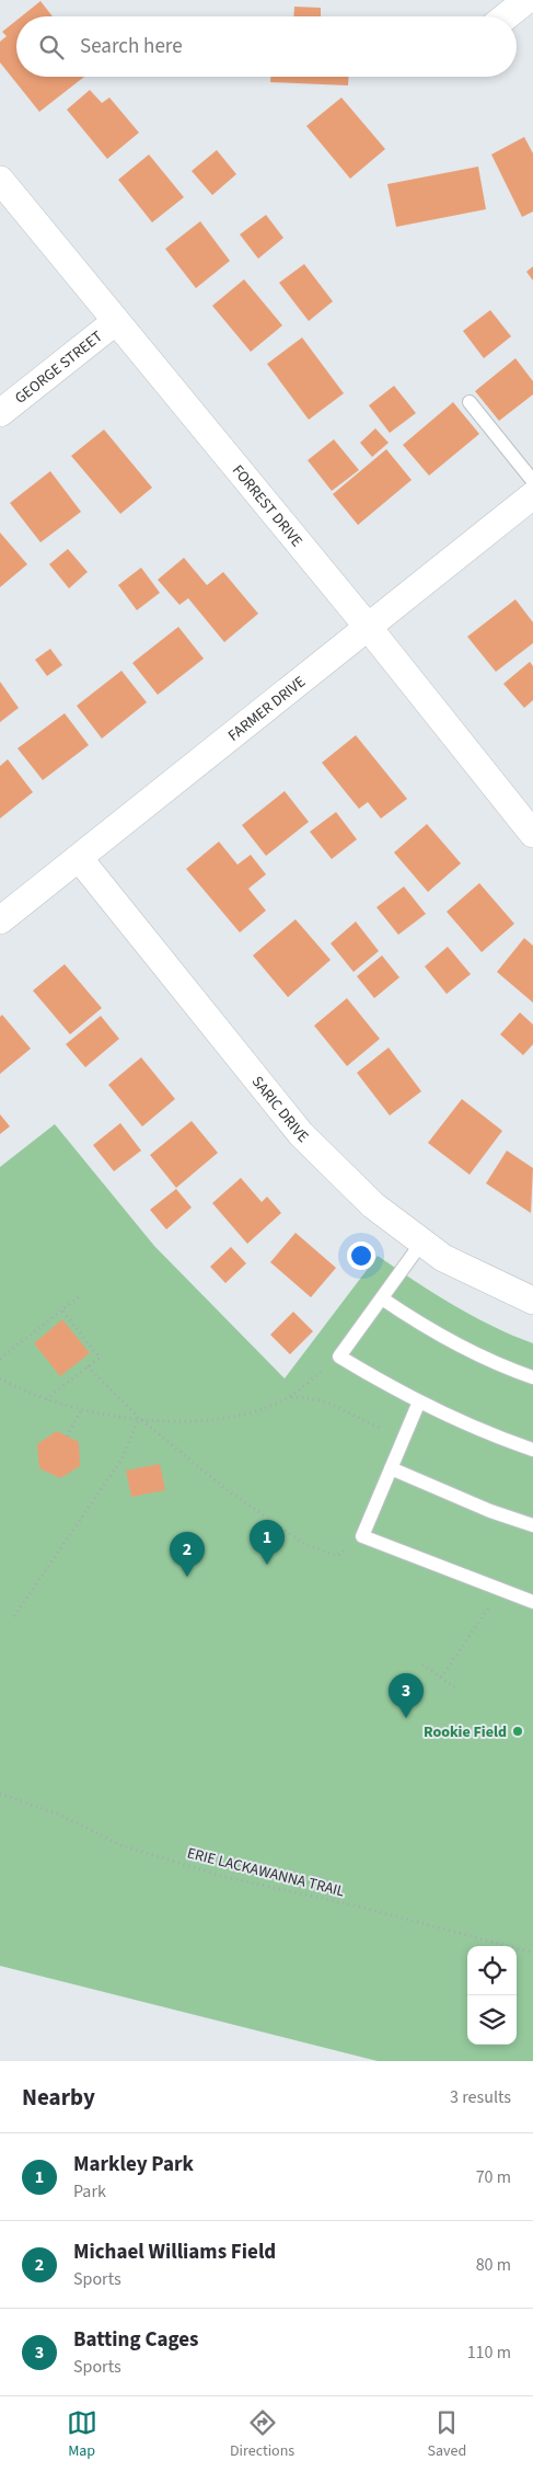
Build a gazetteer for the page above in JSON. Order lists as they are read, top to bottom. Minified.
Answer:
{"streets":{"street":["GEORGE STREET","FORREST DRIVE","FARMER DRIVE","SARIC DRIVE"],"path":["ERIE LACKAWANNA TRAIL"]},"crossings":[["GEORGE STREET","FORREST DRIVE"],["FORREST DRIVE","FARMER DRIVE"],["FARMER DRIVE","SARIC DRIVE"]],"places":["Rookie Field"],"page":{"search":"Search here","pins":["1","2","3"],"heading":["Nearby","3 results"],"list":[{"mark":"1","name":"Markley Park","note":"Park","value":"70 m"},{"mark":"2","name":"Michael Williams Field","note":"Sports","value":"80 m"},{"mark":"3","name":"Batting Cages","note":"Sports","value":"110 m"}],"nav":["Map","Directions","Saved"]}}
